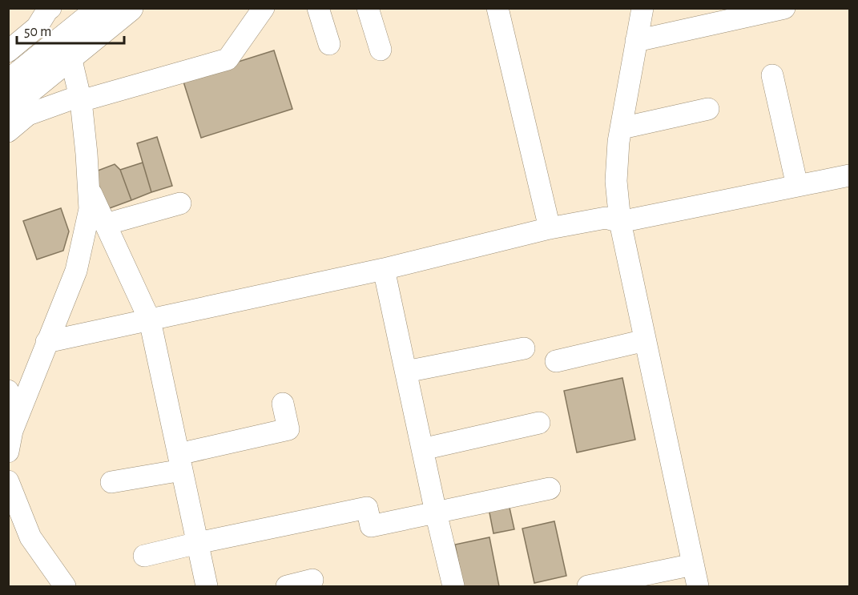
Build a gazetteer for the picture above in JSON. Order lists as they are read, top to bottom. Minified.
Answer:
{"scale_bar":"50 m"}
